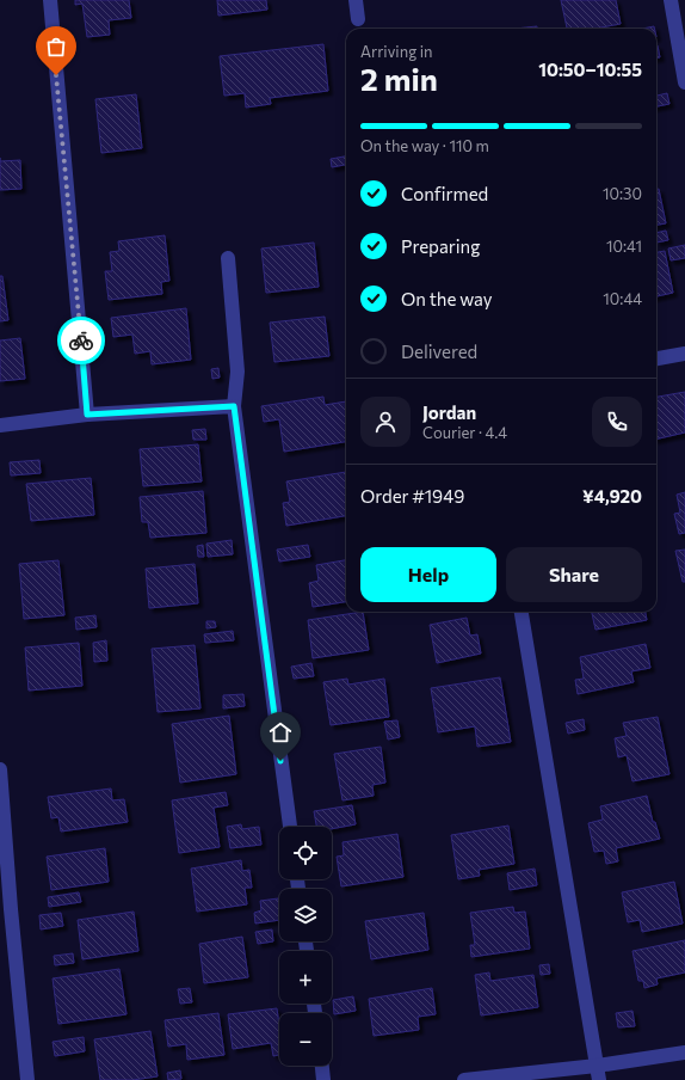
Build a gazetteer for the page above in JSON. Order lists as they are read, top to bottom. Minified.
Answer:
{"page":{"heading":["2 min","Arriving in","10:50–10:55"],"panel":["Jordan","Courier · 4.4","Order #1949","¥4,920"],"bar":"On the way · 110 m","list":[["Confirmed","10:30"],["Preparing","10:41"],["On the way","10:44"],"Delivered"],"buttons":["Help","Share"],"map_buttons":["+","−"]}}
